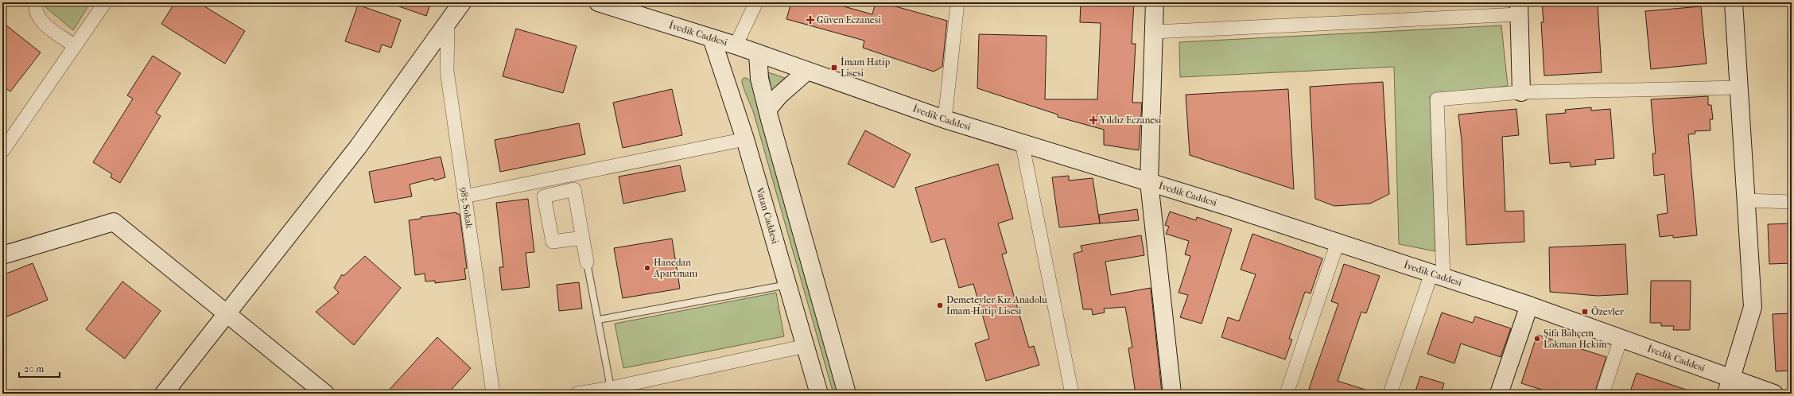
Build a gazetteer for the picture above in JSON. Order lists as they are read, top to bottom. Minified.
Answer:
{"streets":{"main road":["İvedik Caddesi","Vatan Caddesi"],"street":["983. Sokak"]},"crossings":[["İvedik Caddesi","Vatan Caddesi"]],"places":{"health":["Güven Eczanesi","Yıldız Eczanesi"],"transit":["İmam Hatip Lisesi","Özevler"],"other":["Hanedan Apartmanı","Demetevler Kız Anadolu İmam-Hatip Lisesi","Şifa Bahçem Lokman Hekim"]},"scale_bar":"20 m"}
